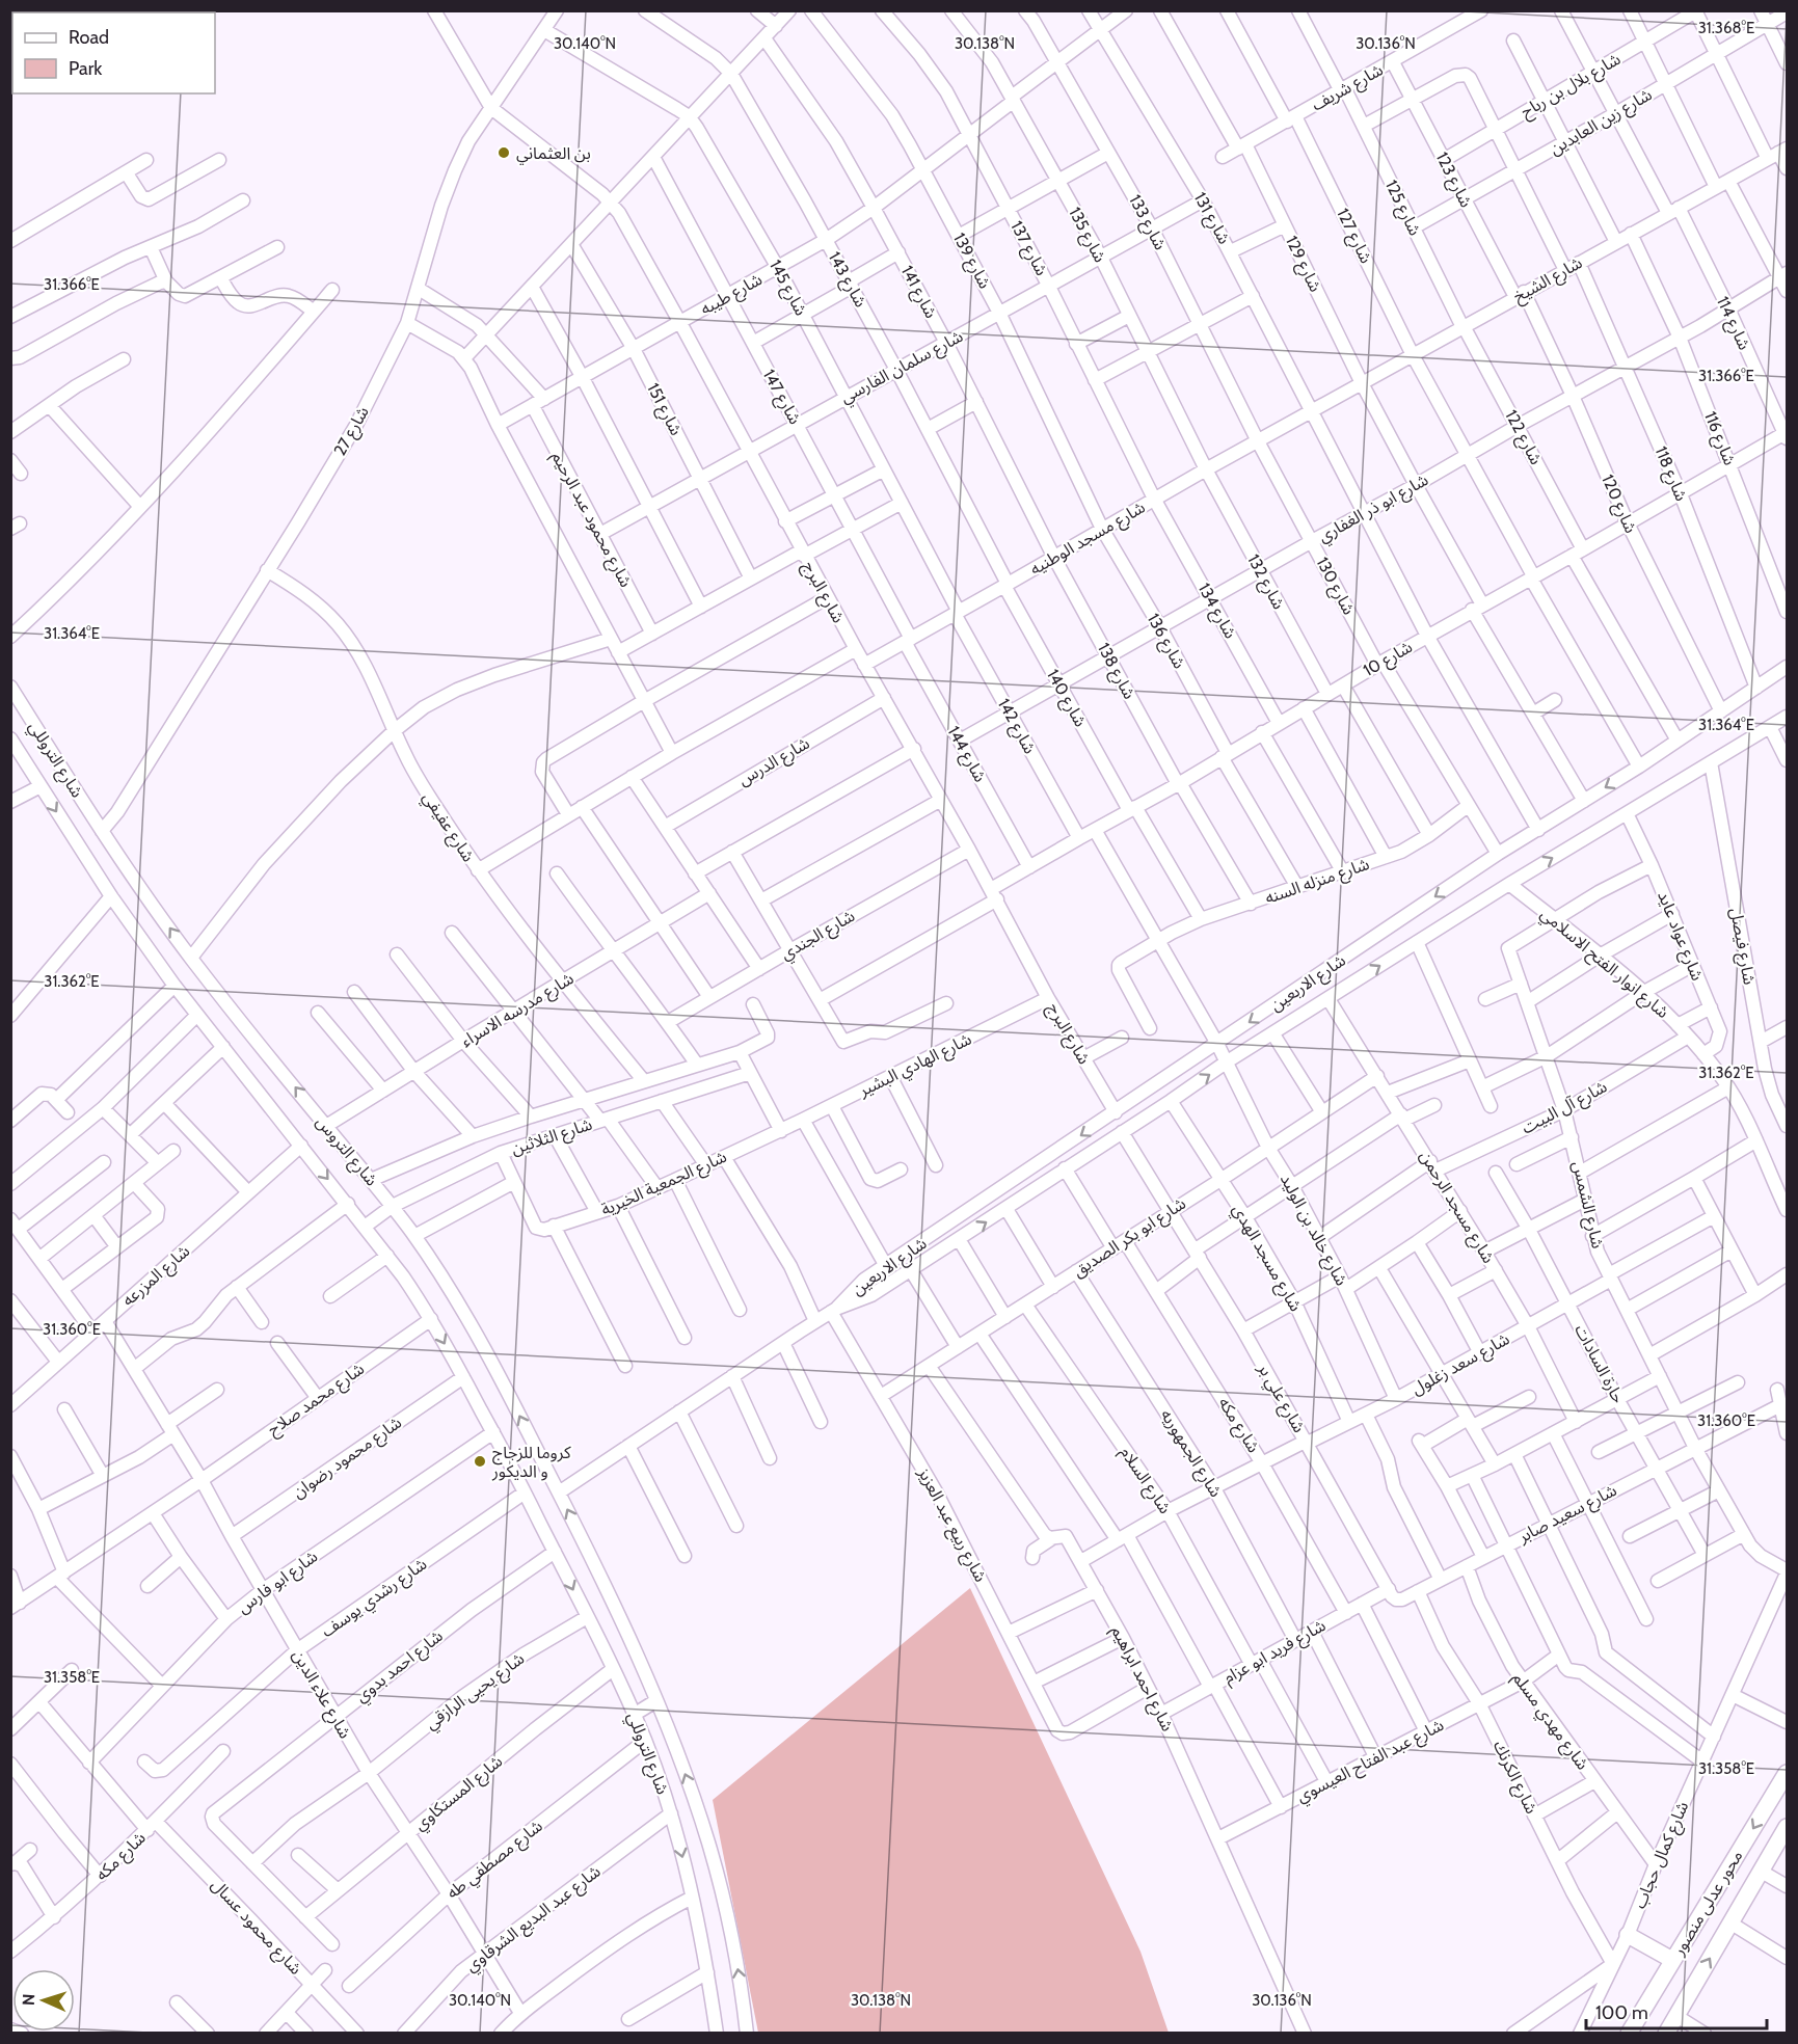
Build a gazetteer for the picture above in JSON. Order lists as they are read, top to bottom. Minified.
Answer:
{"streets":{"main road":["محور عدلى منصور"],"street":["شارع بلال بن رباح","شارع شريف","شارع زين العابدين","شارع 123","شارع 125","شارع 131","شارع 133","شارع 135","شارع 127","شارع 137","شارع 139","شارع 129","شارع 143","شارع الشيخ","شارع 145","شارع 141","شارع طيبه","شارع 114","شارع سلمان الفارسي","شارع 147","شارع 151","شارع 27","شارع 122","شارع 116","شارع 118","شارع 120","شارع ابو ذر الغفاري","شارع محمود عبد الرحيم","شارع مسجد الوطنيه","شارع 132","شارع 130","شارع البرج","شارع 134","شارع 136","شارع 10","شارع 138","شارع 140","شارع 142","شارع 144","شارع التروللي","شارع الدرس","شارع عفيفي","شارع منزله السنه","شارع الجندي","شارع عواد عايد","شارع فيصل","شارع انوار الفتح الاسلامي","شارع الاربعين","شارع مدرسه الاسراء","شارع الهادي البشير","شارع آل البيت","شارع الثلاثين","شارع التروس","شارع الجمعية الخيرية","شارع الشمس","شارع مسجد الرحمن","شارع خالد بن الوليد","شارع ابو بكر الصديق","شارع مسجد الهدي","شارع المزرعه","شارع سعد زغلول","حارة السادات","شارع علي بر","شارع محمد صلاح","شارع مكه","شارع الجمهوريه","شارع محمود رضوان","شارع السلام","شارع سعيد صابر","شارع ربيع عبد العزيز","شارع ابو فارس","شارع رشدي يوسف","شارع فريد ابو عزام","شارع احمد بدوي","شارع احمد ابراهيم","شارع يحيى الرازقي","شارع علاء الدين","شارع مهدي مسلم","شارع عبد الفتاح العيسوي","شارع الكرنك","شارع المستكاوي","شارع كمال حجاب","شارع مصطفي طه","شارع عبد البديع الشرقاوي","شارع محمود عسال"]},"crossings":[["شارع بلال بن رباح","شارع 123"],["شارع بلال بن رباح","شارع 114"],["شارع شريف","شارع 123"],["شارع شريف","شارع 125"],["شارع شريف","شارع 127"],["شارع شريف","شارع 129"],["شارع زين العابدين","شارع 123"],["شارع زين العابدين","شارع 125"],["شارع زين العابدين","شارع 114"],["شارع 123","شارع الشيخ"],["شارع 123","شارع 120"],["شارع 125","شارع الشيخ"],["شارع 125","شارع 122"],["شارع 131","شارع الشيخ"],["شارع 131","شارع طيبه"],["شارع 131","شارع سلمان الفارسي"],["شارع 131","شارع ابو ذر الغفاري"],["شارع 131","شارع مسجد الوطنيه"],["شارع 131","شارع 10"],["شارع 131","شارع الاربعين"],["شارع 133","شارع طيبه"],["شارع 133","شارع سلمان الفارسي"],["شارع 133","شارع مسجد الوطنيه"],["شارع 133","شارع 130"],["شارع 135","شارع طيبه"],["شارع 135","شارع سلمان الفارسي"],["شارع 135","شارع مسجد الوطنيه"],["شارع 135","شارع 132"],["شارع 127","شارع الشيخ"],["شارع 127","شارع ابو ذر الغفاري"],["شارع 127","شارع 10"],["شارع 127","شارع الاربعين"],["شارع 137","شارع طيبه"],["شارع 137","شارع سلمان الفارسي"],["شارع 137","شارع مسجد الوطنيه"],["شارع 137","شارع 134"],["شارع 139","شارع طيبه"],["شارع 139","شارع سلمان الفارسي"],["شارع 139","شارع مسجد الوطنيه"],["شارع 139","شارع 136"],["شارع 129","شارع الشيخ"],["شارع 129","شارع ابو ذر الغفاري"],["شارع 129","شارع 10"],["شارع 129","شارع الاربعين"],["شارع 143","شارع طيبه"],["شارع 143","شارع سلمان الفارسي"],["شارع 143","شارع مسجد الوطنيه"],["شارع 143","شارع 140"],["شارع الشيخ","شارع 114"],["شارع الشيخ","شارع 122"],["شارع الشيخ","شارع 116"],["شارع الشيخ","شارع 118"],["شارع الشيخ","شارع 120"],["شارع الشيخ","شارع مسجد الوطنيه"],["شارع 145","شارع طيبه"],["شارع 145","شارع سلمان الفارسي"],["شارع 145","شارع 27"],["شارع 145","شارع مسجد الوطنيه"],["شارع 145","شارع 142"],["شارع 141","شارع طيبه"],["شارع 141","شارع سلمان الفارسي"],["شارع 141","شارع مسجد الوطنيه"],["شارع 141","شارع 138"],["شارع طيبه","شارع 147"],["شارع طيبه","شارع 151"],["شارع طيبه","شارع محمود عبد الرحيم"],["شارع طيبه","شارع البرج"],["شارع 114","شارع ابو ذر الغفاري"],["شارع 114","شارع 10"],["شارع سلمان الفارسي","شارع 147"],["شارع سلمان الفارسي","شارع 151"],["شارع سلمان الفارسي","شارع محمود عبد الرحيم"],["شارع سلمان الفارسي","شارع البرج"],["شارع 147","شارع مسجد الوطنيه"],["شارع 147","شارع 144"],["شارع 27","شارع محمود عبد الرحيم"],["شارع 27","شارع البرج"],["شارع 27","شارع التروللي"],["شارع 27","شارع عفيفي"],["شارع 27","شارع التروس"],["شارع 122","شارع ابو ذر الغفاري"],["شارع 122","شارع 10"],["شارع 122","شارع الاربعين"],["شارع 116","شارع ابو ذر الغفاري"],["شارع 116","شارع 10"],["شارع 118","شارع ابو ذر الغفاري"],["شارع 118","شارع 10"],["شارع 118","شارع الاربعين"],["شارع 120","شارع ابو ذر الغفاري"],["شارع 120","شارع 10"],["شارع 120","شارع الاربعين"],["شارع ابو ذر الغفاري","شارع 132"],["شارع ابو ذر الغفاري","شارع 130"],["شارع ابو ذر الغفاري","شارع 134"],["شارع ابو ذر الغفاري","شارع 136"],["شارع ابو ذر الغفاري","شارع 138"],["شارع ابو ذر الغفاري","شارع 140"],["شارع ابو ذر الغفاري","شارع 142"],["شارع ابو ذر الغفاري","شارع 144"],["شارع مسجد الوطنيه","شارع 132"],["شارع مسجد الوطنيه","شارع 130"],["شارع مسجد الوطنيه","شارع البرج"],["شارع مسجد الوطنيه","شارع 134"],["شارع مسجد الوطنيه","شارع 136"],["شارع مسجد الوطنيه","شارع 138"],["شارع مسجد الوطنيه","شارع 140"],["شارع مسجد الوطنيه","شارع 142"],["شارع مسجد الوطنيه","شارع 144"],["شارع 132","شارع 10"],["شارع 130","شارع 10"],["شارع البرج","شارع 10"],["شارع البرج","شارع الدرس"],["شارع البرج","شارع الجندي"],["شارع البرج","شارع الاربعين"],["شارع البرج","شارع الهادي البشير"],["شارع 134","شارع 10"],["شارع 136","شارع 10"],["شارع 136","شارع منزله السنه"],["شارع 10","شارع 138"],["شارع 10","شارع 140"],["شارع 10","شارع 142"],["شارع 10","شارع 144"],["شارع 10","شارع خالد بن الوليد"],["شارع 138","شارع منزله السنه"],["شارع 140","شارع منزله السنه"],["شارع التروللي","شارع الاربعين"],["شارع التروللي","شارع التروس"],["شارع التروللي","شارع رشدي يوسف"],["شارع التروللي","شارع احمد بدوي"],["شارع التروللي","شارع يحيى الرازقي"],["شارع التروللي","شارع المستكاوي"],["شارع التروللي","شارع مصطفي طه"],["شارع التروللي","شارع عبد البديع الشرقاوي"],["شارع عفيفي","شارع مدرسه الاسراء"],["شارع عفيفي","شارع الثلاثين"],["شارع منزله السنه","شارع خالد بن الوليد"],["شارع عواد عايد","شارع انوار الفتح الاسلامي"],["شارع عواد عايد","شارع الاربعين"],["شارع فيصل","شارع الاربعين"],["شارع انوار الفتح الاسلامي","شارع الاربعين"],["شارع انوار الفتح الاسلامي","شارع آل البيت"],["شارع انوار الفتح الاسلامي","شارع الشمس"],["شارع الاربعين","شارع التروس"],["شارع الاربعين","شارع مسجد الرحمن"],["شارع الاربعين","شارع خالد بن الوليد"],["شارع الاربعين","شارع مسجد الهدي"],["شارع الاربعين","شارع علي بر"],["شارع الاربعين","شارع مكه"],["شارع الاربعين","شارع ربيع عبد العزيز"],["شارع مدرسه الاسراء","شارع التروس"],["شارع الهادي البشير","شارع الجمعية الخيرية"],["شارع آل البيت","شارع الشمس"],["شارع آل البيت","شارع مسجد الرحمن"],["شارع آل البيت","شارع خالد بن الوليد"],["شارع الثلاثين","شارع التروس"],["شارع التروس","شارع المزرعه"],["شارع التروس","شارع محمد صلاح"],["شارع التروس","شارع محمود رضوان"],["شارع التروس","شارع ابو فارس"],["شارع التروس","شارع رشدي يوسف"],["شارع الشمس","شارع سعد زغلول"],["شارع الشمس","شارع سعيد صابر"],["شارع الشمس","شارع كمال حجاب"],["شارع مسجد الرحمن","شارع ابو بكر الصديق"],["شارع مسجد الرحمن","شارع سعد زغلول"],["شارع خالد بن الوليد","شارع ابو بكر الصديق"],["شارع خالد بن الوليد","شارع سعد زغلول"],["شارع ابو بكر الصديق","شارع مسجد الهدي"],["شارع ابو بكر الصديق","شارع علي بر"],["شارع ابو بكر الصديق","شارع مكه"],["شارع ابو بكر الصديق","شارع الجمهوريه"],["شارع ابو بكر الصديق","شارع السلام"],["شارع ابو بكر الصديق","شارع ربيع عبد العزيز"],["شارع ابو بكر الصديق","شارع احمد ابراهيم"],["شارع مسجد الهدي","شارع سعد زغلول"],["شارع المزرعه","شارع علاء الدين"],["شارع سعد زغلول","حارة السادات"],["شارع سعد زغلول","شارع علي بر"],["شارع سعد زغلول","شارع مكه"],["شارع سعد زغلول","شارع الجمهوريه"],["شارع سعد زغلول","شارع السلام"],["شارع سعد زغلول","شارع احمد ابراهيم"],["حارة السادات","شارع سعيد صابر"],["شارع علي بر","شارع سعيد صابر"],["شارع علي بر","شارع فريد ابو عزام"],["شارع محمد صلاح","شارع علاء الدين"],["شارع مكه","شارع فريد ابو عزام"],["شارع مكه","شارع محمود عسال"],["شارع الجمهوريه","شارع فريد ابو عزام"],["شارع محمود رضوان","شارع علاء الدين"],["شارع السلام","شارع فريد ابو عزام"],["شارع السلام","شارع عبد الفتاح العيسوي"],["شارع سعيد صابر","شارع فريد ابو عزام"],["شارع سعيد صابر","شارع مهدي مسلم"],["شارع سعيد صابر","شارع الكرنك"],["شارع ربيع عبد العزيز","شارع احمد ابراهيم"],["شارع ابو فارس","شارع علاء الدين"],["شارع ابو فارس","شارع محمود عسال"],["شارع رشدي يوسف","شارع علاء الدين"],["شارع فريد ابو عزام","شارع احمد ابراهيم"],["شارع احمد بدوي","شارع يحيى الرازقي"],["شارع احمد بدوي","شارع علاء الدين"],["شارع احمد ابراهيم","شارع عبد الفتاح العيسوي"],["شارع يحيى الرازقي","شارع علاء الدين"],["شارع علاء الدين","شارع المستكاوي"],["شارع علاء الدين","شارع مصطفي طه"],["شارع علاء الدين","شارع عبد البديع الشرقاوي"],["شارع مهدي مسلم","شارع عبد الفتاح العيسوي"],["شارع مهدي مسلم","شارع كمال حجاب"],["شارع عبد الفتاح العيسوي","شارع الكرنك"],["شارع الكرنك","شارع كمال حجاب"]],"places":["بن العثماني","كروما للزجاج و الديكور"],"legend":["Road","Park"],"scale_bar":"100 m","north":"left","coordinates":["31.368°E","30.140°N","30.138°N","30.136°N","31.366°E","31.364°E","31.362°E","31.360°E","31.358°E"]}
